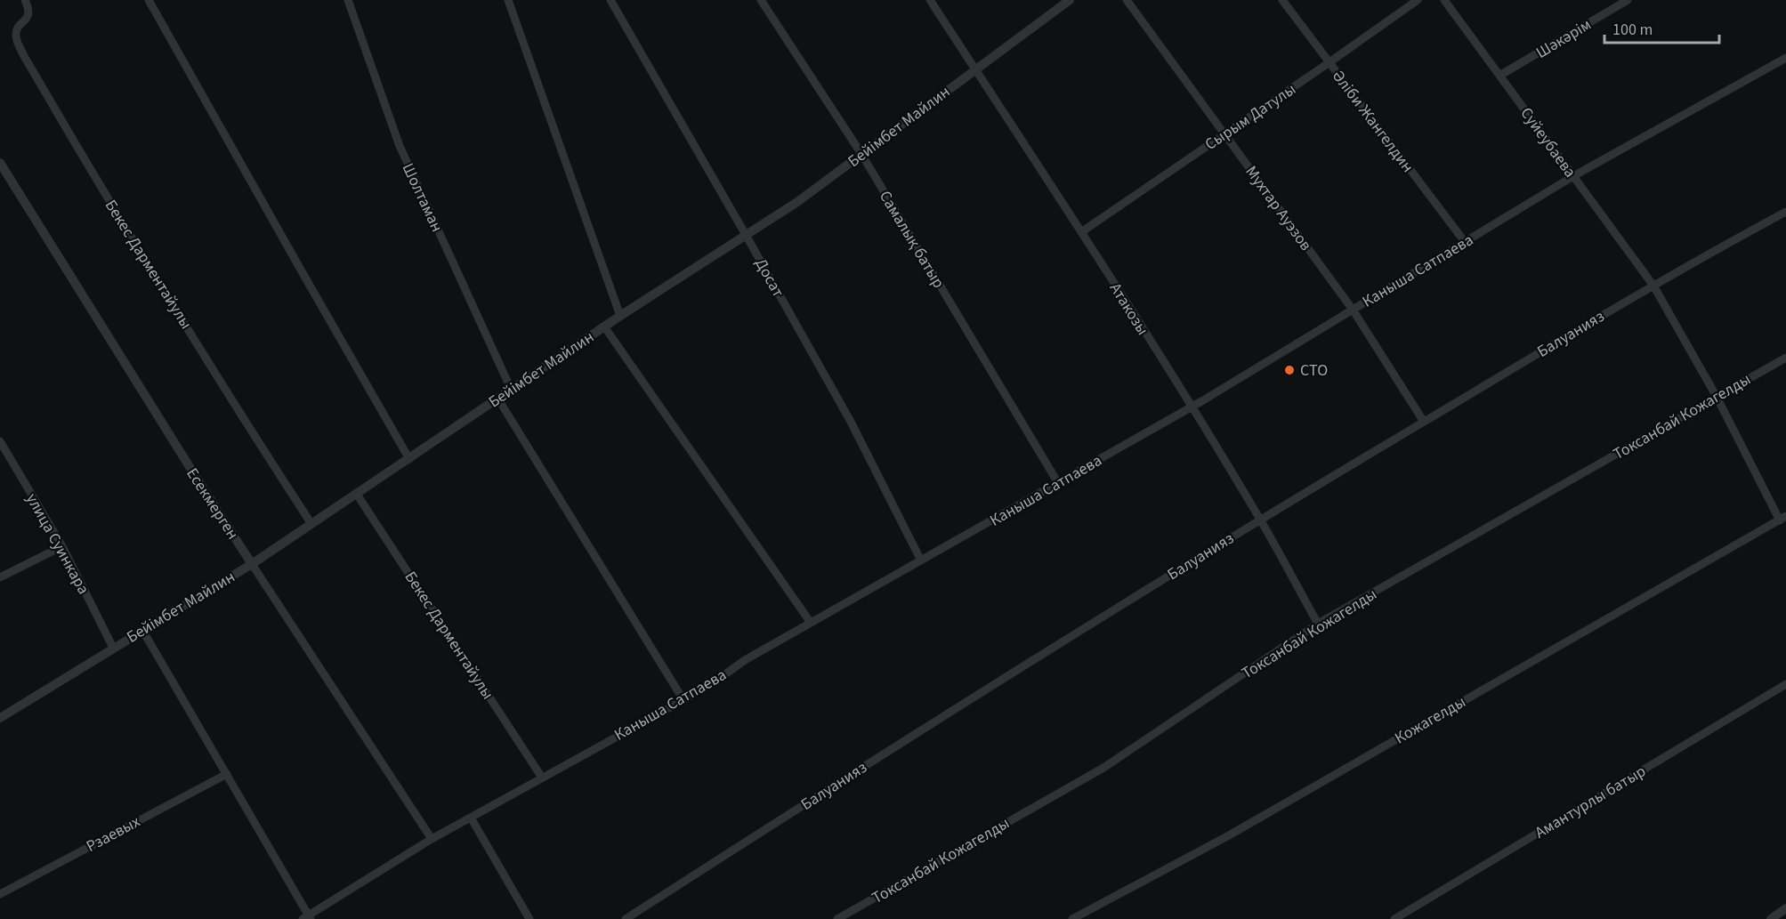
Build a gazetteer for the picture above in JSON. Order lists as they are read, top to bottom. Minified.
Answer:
{"streets":{"street":["Шәкәрім","Сырым Датулы","Әліби Жангелдин","Бейімбет Майлин","Суйеубаева","Шолтаман","Мухтар Ауэзов","Самалық батыр","Бекес Дарментайулы","Каныша Сатпаева","Досат","Атакозы","Балуанияз","Токсанбай Кожагелды","Eсекмерген","улица Суинкара","Кожагелды","Амантурлы батыр","Рзаевых"]},"crossings":[["Шәкәрім","Суйеубаева"],["Сырым Датулы","Әліби Жангелдин"],["Сырым Датулы","Мухтар Ауэзов"],["Сырым Датулы","Атакозы"],["Әліби Жангелдин","Каныша Сатпаева"],["Бейімбет Майлин","Шолтаман"],["Бейімбет Майлин","Самалық батыр"],["Бейімбет Майлин","Бекес Дарментайулы"],["Бейімбет Майлин","Досат"],["Бейімбет Майлин","Атакозы"],["Бейімбет Майлин","Eсекмерген"],["Бейімбет Майлин","улица Суинкара"],["Суйеубаева","Каныша Сатпаева"],["Суйеубаева","Балуанияз"],["Суйеубаева","Токсанбай Кожагелды"],["Суйеубаева","Кожагелды"],["Мухтар Ауэзов","Каныша Сатпаева"],["Мухтар Ауэзов","Балуанияз"],["Самалық батыр","Каныша Сатпаева"],["Бекес Дарментайулы","Каныша Сатпаева"],["Каныша Сатпаева","Досат"],["Каныша Сатпаева","Атакозы"],["Каныша Сатпаева","Eсекмерген"],["Атакозы","Балуанияз"],["Атакозы","Токсанбай Кожагелды"]],"places":["CTO"],"scale_bar":"100 m"}
